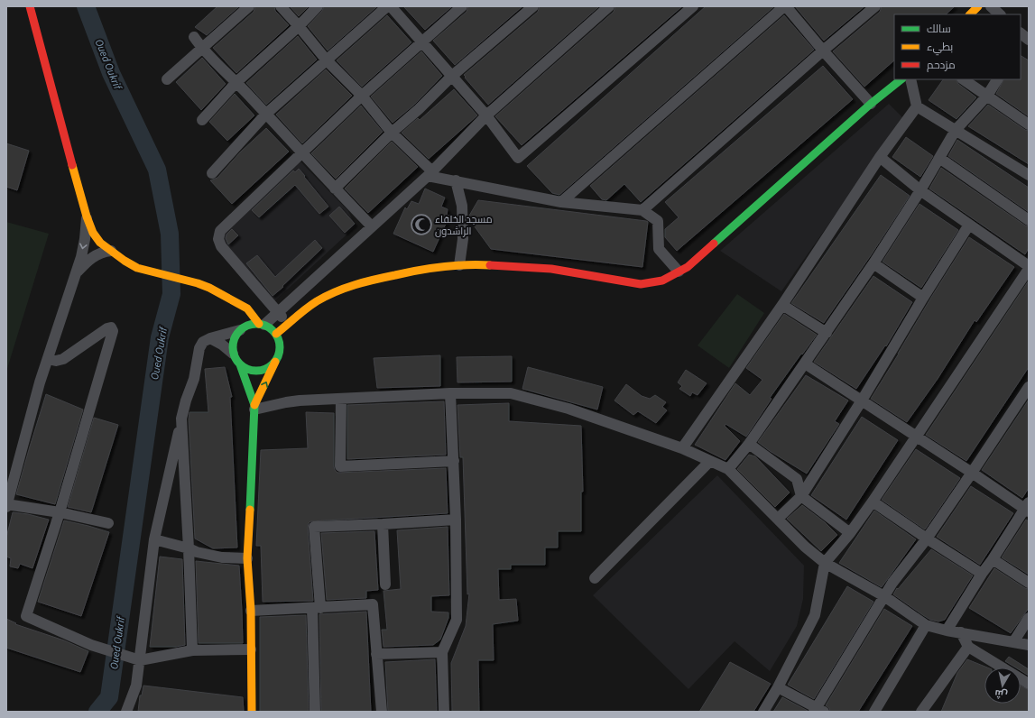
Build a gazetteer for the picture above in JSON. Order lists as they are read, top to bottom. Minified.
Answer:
{"water":["Oued Oukrif"],"places":{"mosque":["مسجد الخلفاء الراشدون"]},"legend":["سالك","بطيء","مزدحم"],"north":"bottom"}
